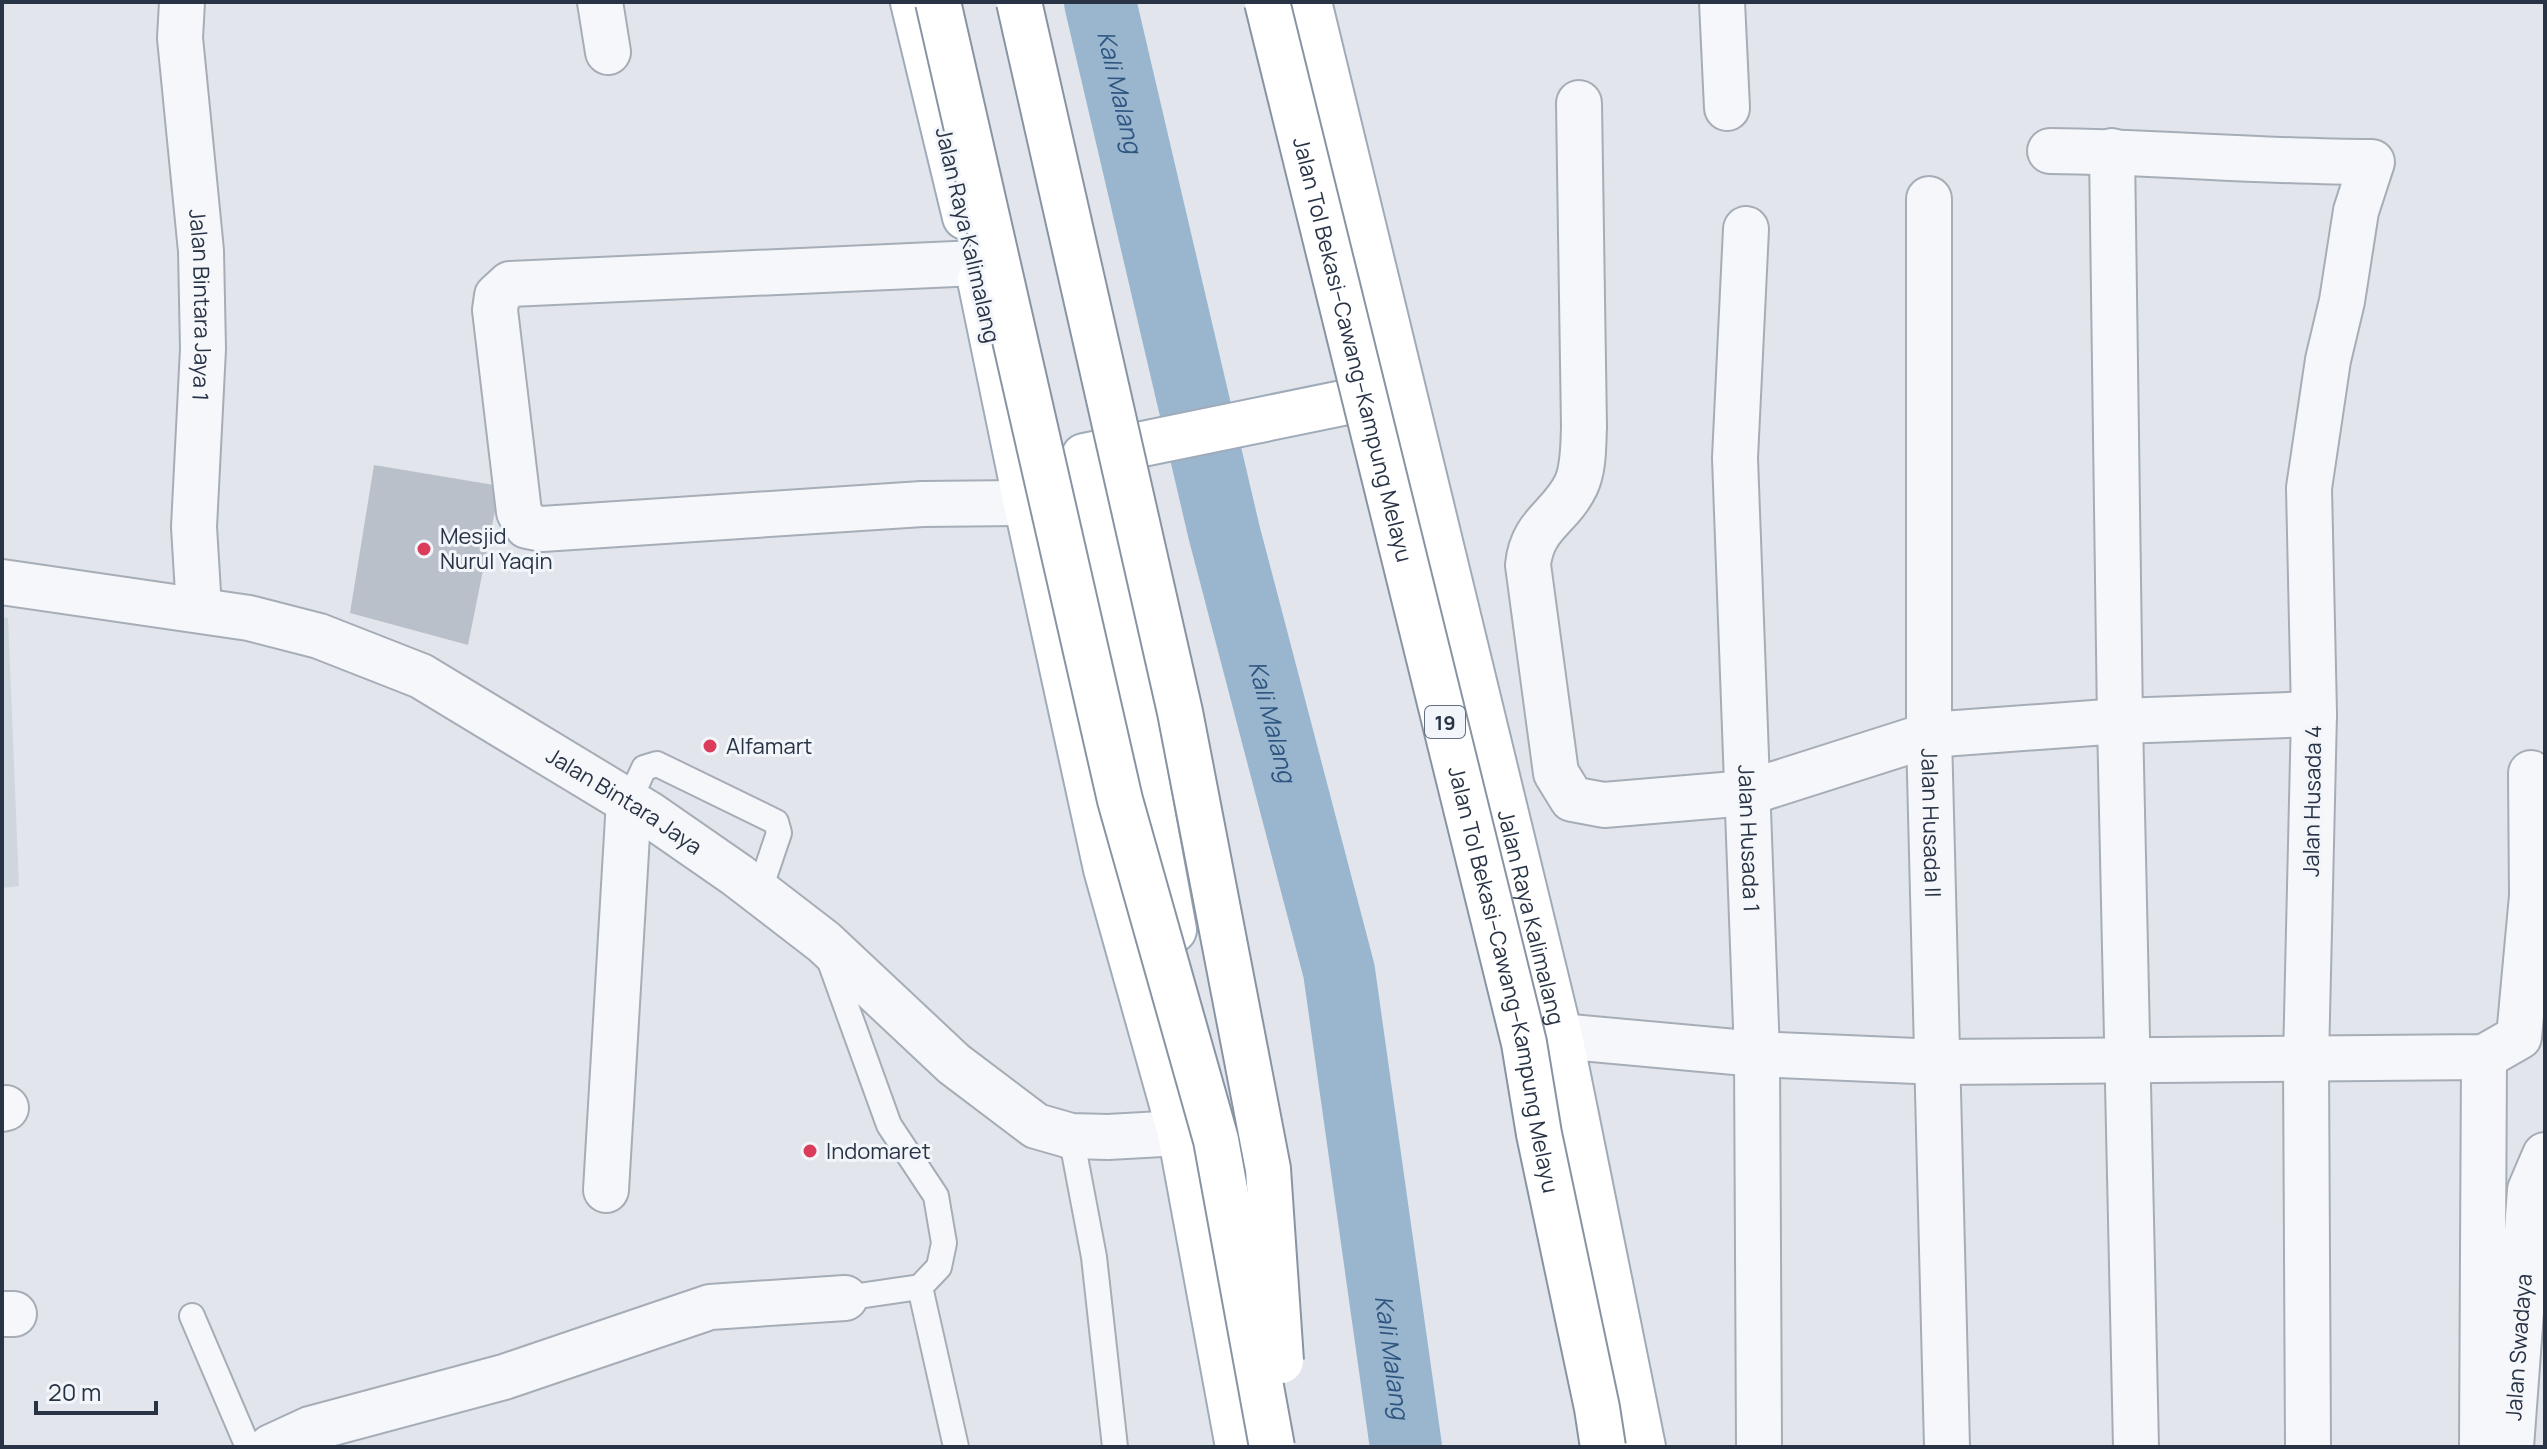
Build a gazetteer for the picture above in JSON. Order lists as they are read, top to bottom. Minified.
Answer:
{"streets":{"main road":["Jalan Raya Kalimalang","Jalan Tol Bekasi–Cawang–Kampung Melayu","19"],"street":["Jalan Bintara Jaya 1","Jalan Bintara Jaya","Jalan Husada 4","Jalan Husada II","Jalan Husada 1","Jalan Swadaya"]},"crossings":[["Jalan Raya Kalimalang","Jalan Bintara Jaya"],["Jalan Bintara Jaya 1","Jalan Bintara Jaya"]],"water":["Kali Malang"],"places":["Mesjid Nurul Yaqin","Alfamart","Indomaret"],"scale_bar":"20 m"}
